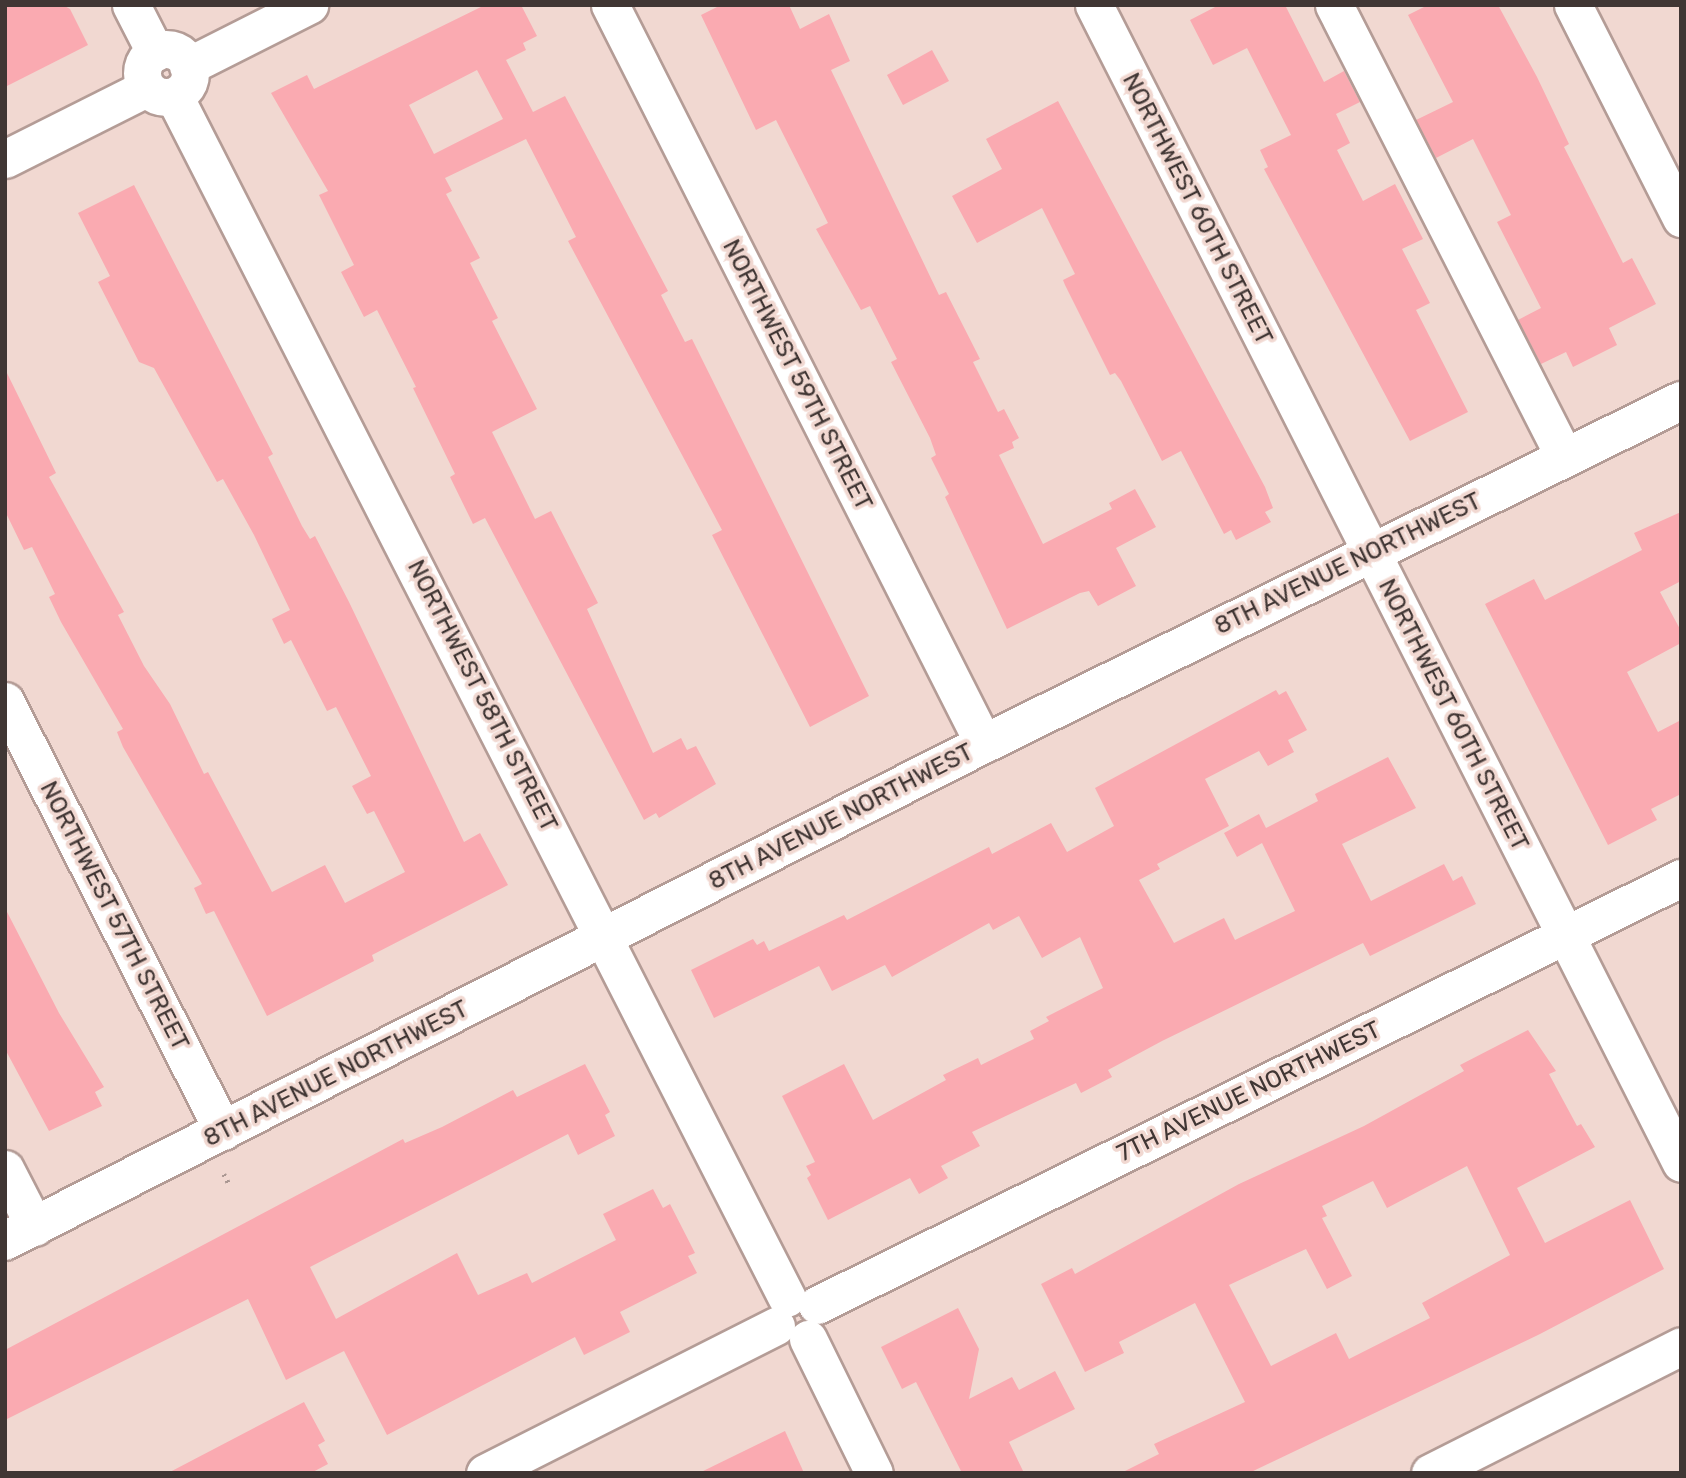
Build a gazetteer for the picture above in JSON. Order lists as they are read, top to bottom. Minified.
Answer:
{"streets":{"main road":["8TH AVENUE NORTHWEST"],"street":["NORTHWEST 60TH STREET","NORTHWEST 59TH STREET","NORTHWEST 58TH STREET","NORTHWEST 57TH STREET","7TH AVENUE NORTHWEST"]},"crossings":[["NORTHWEST 60TH STREET","8TH AVENUE NORTHWEST"],["NORTHWEST 60TH STREET","7TH AVENUE NORTHWEST"],["NORTHWEST 59TH STREET","8TH AVENUE NORTHWEST"],["8TH AVENUE NORTHWEST","NORTHWEST 58TH STREET"],["8TH AVENUE NORTHWEST","NORTHWEST 57TH STREET"],["NORTHWEST 58TH STREET","7TH AVENUE NORTHWEST"]]}
